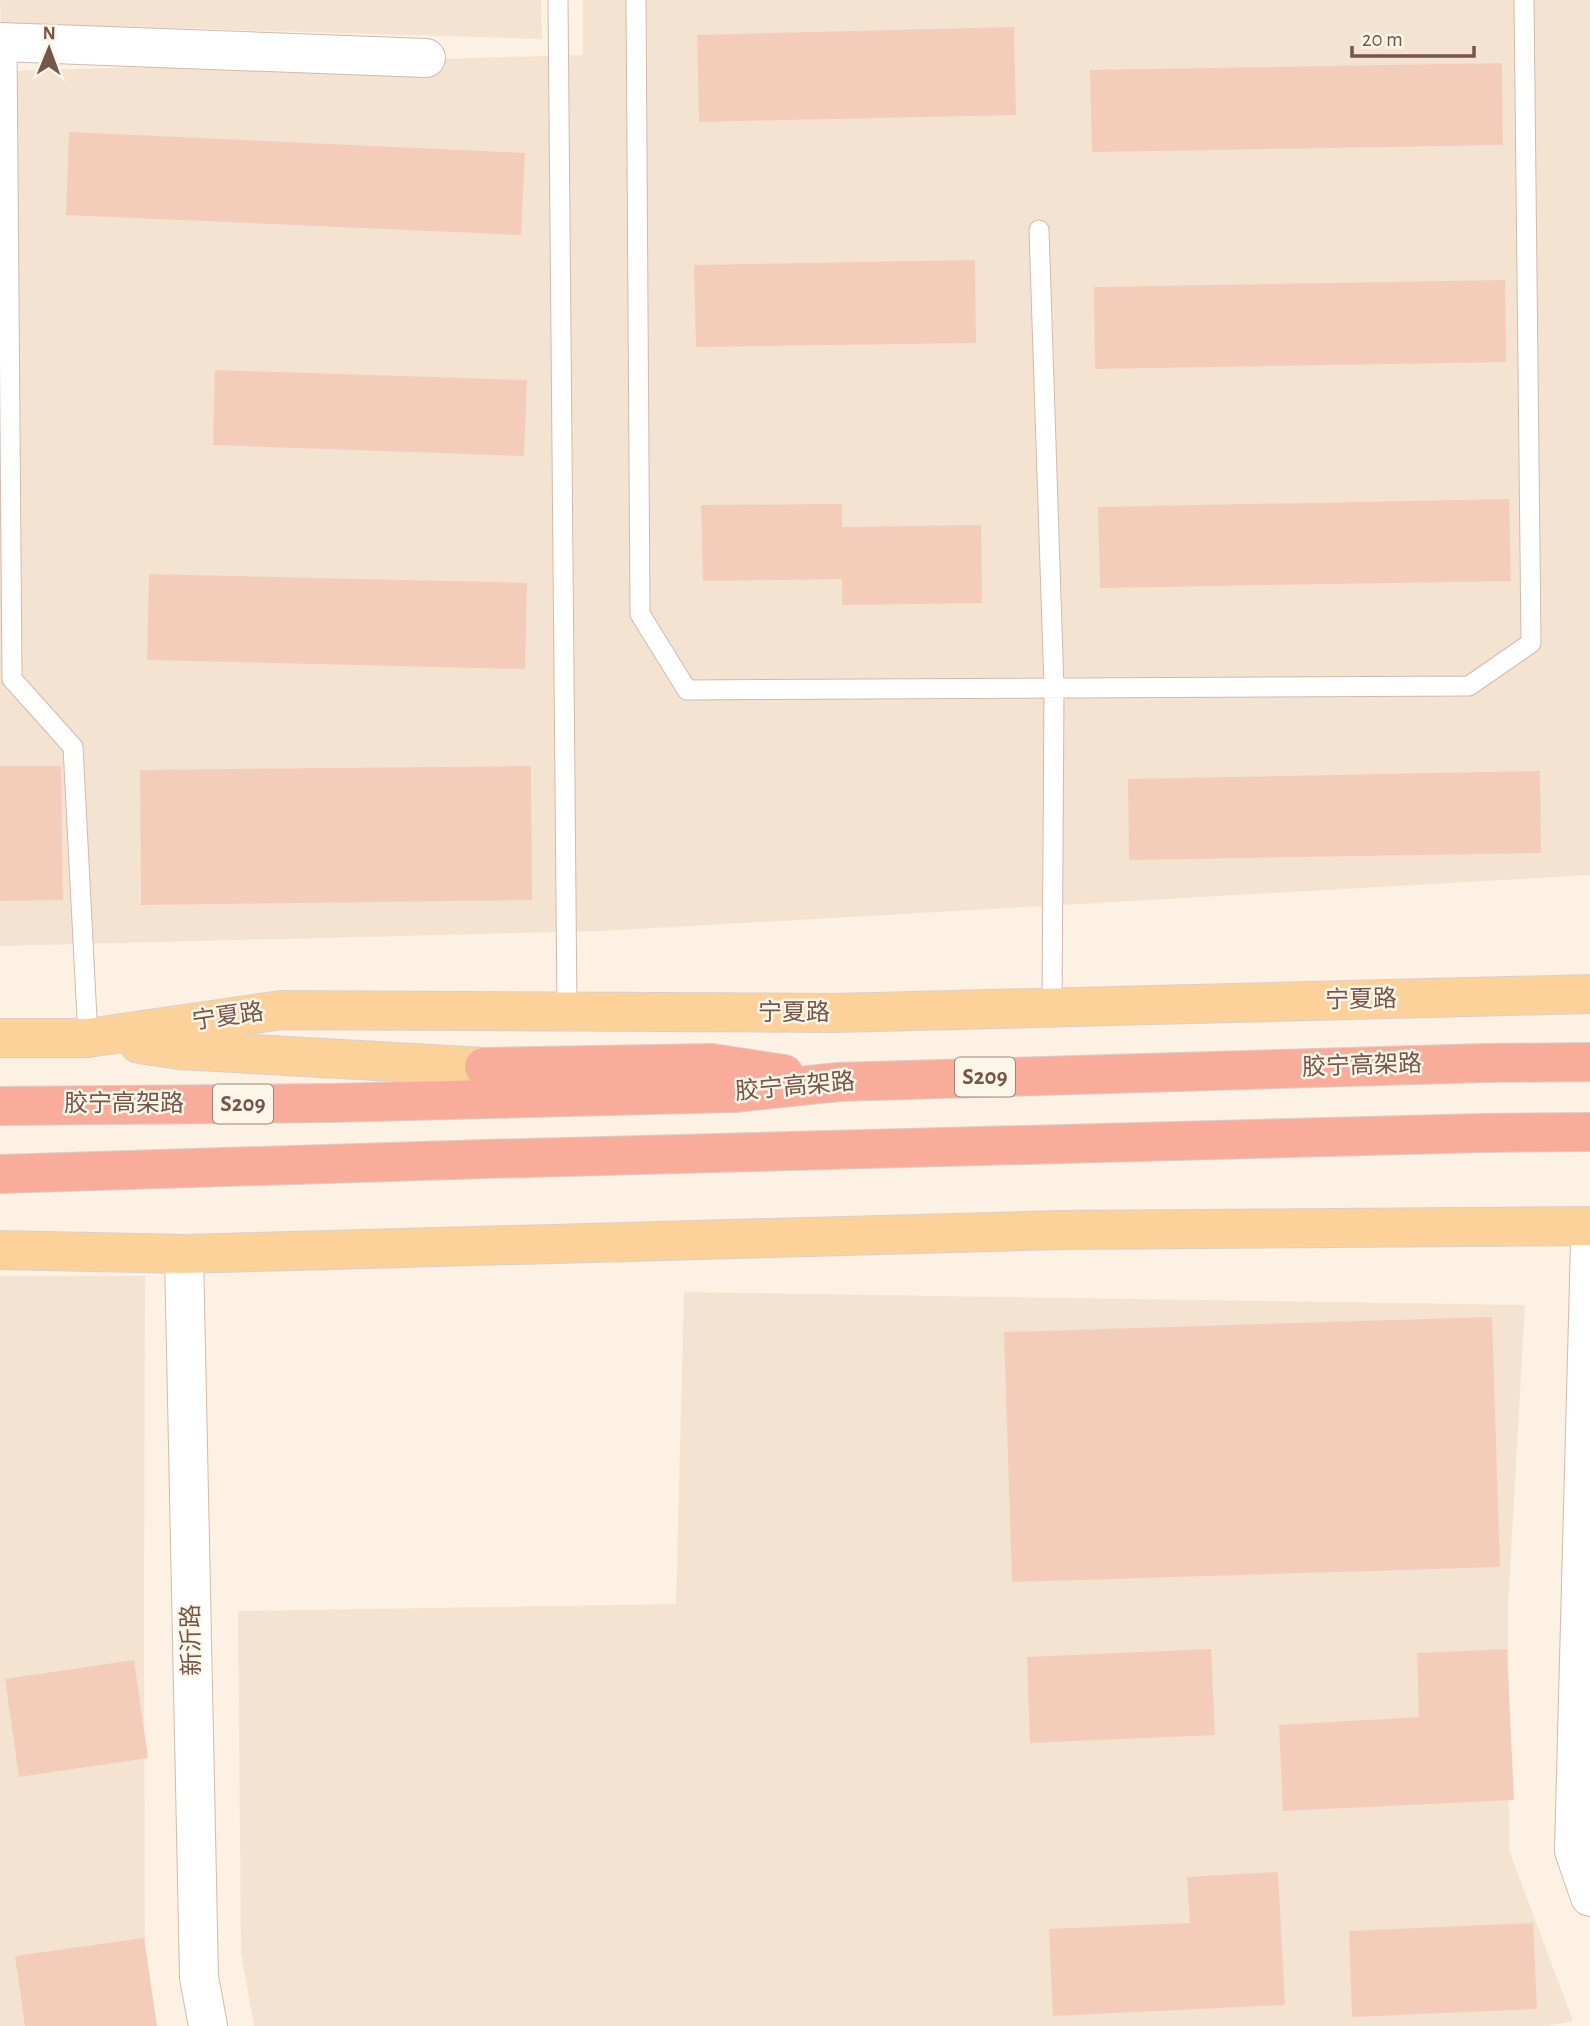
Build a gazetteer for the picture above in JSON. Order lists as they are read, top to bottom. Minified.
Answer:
{"streets":{"highway":["胶宁高架路","S209"],"main road":["宁夏路"],"street":["新沂路"]},"scale_bar":"20 m","north":"top"}
